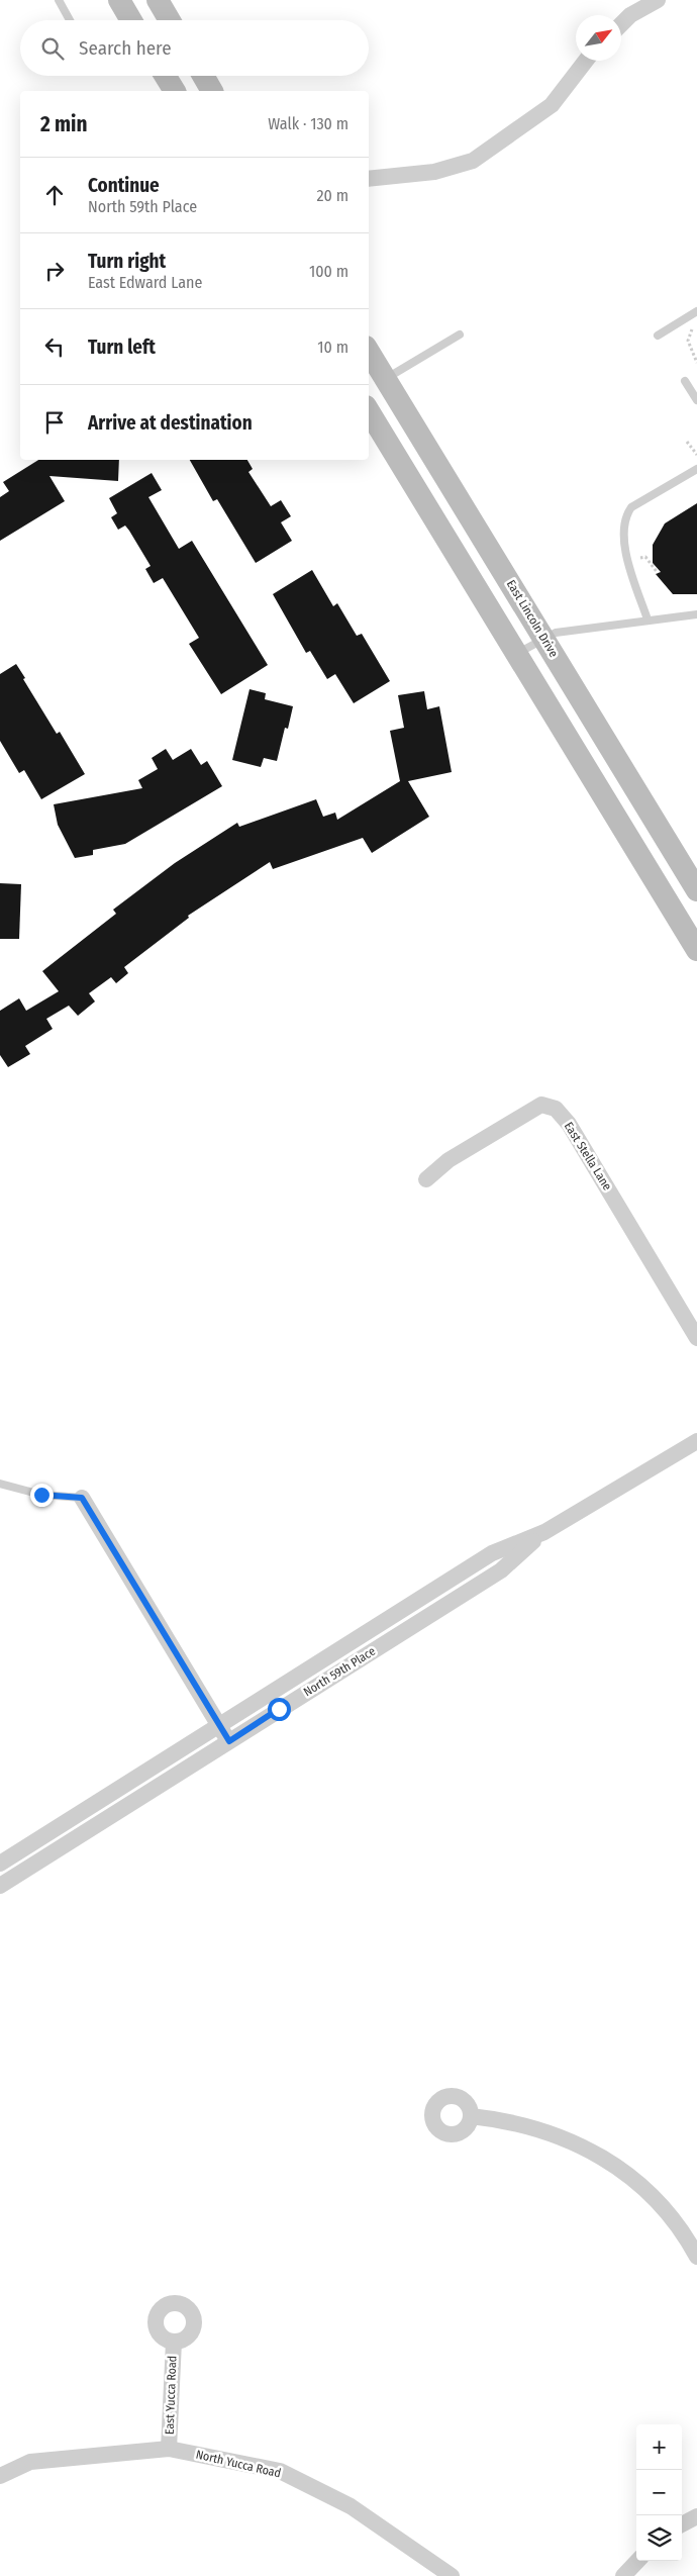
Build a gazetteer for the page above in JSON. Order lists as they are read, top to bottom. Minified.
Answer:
{"streets":{"main road":["East Lincoln Drive"],"street":["East Stella Lane","North 59th Place","East Yucca Road","North Yucca Road"]},"crossings":[["East Yucca Road","North Yucca Road"]],"north":"top right","page":{"search":"Search here","heading":["2 min","Walk · 130 m"],"list":[["Continue","North 59th Place","20 m"],["Turn right","East Edward Lane","100 m"],["Turn left","10 m"],"Arrive at destination"],"map_buttons":["+","−"]}}
